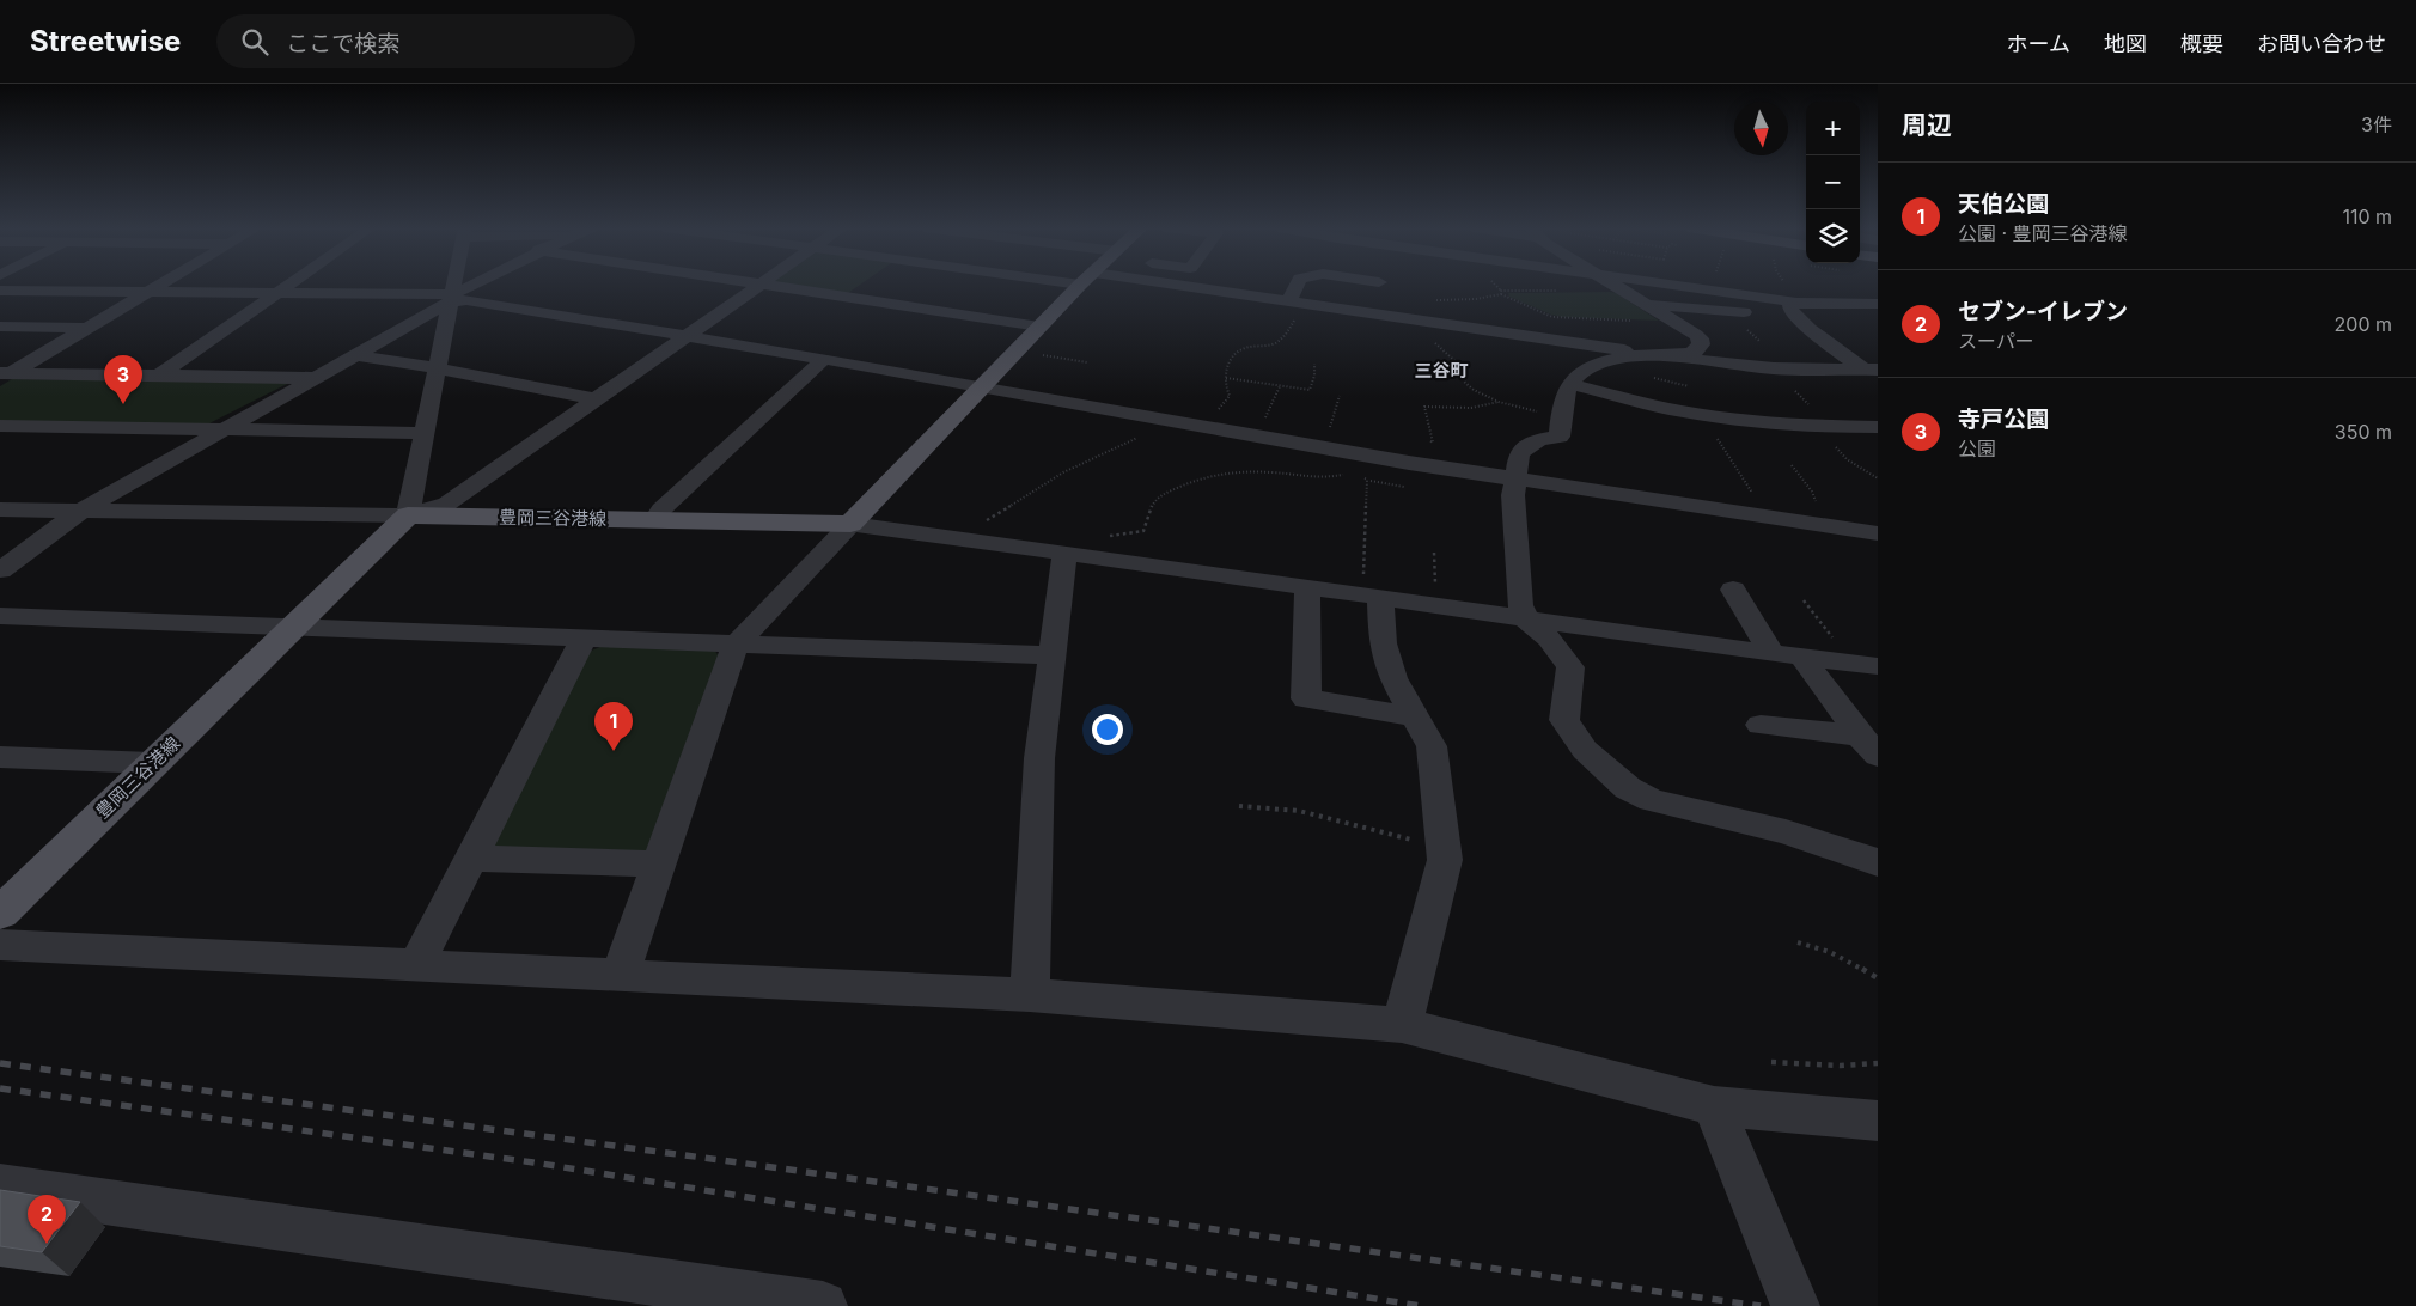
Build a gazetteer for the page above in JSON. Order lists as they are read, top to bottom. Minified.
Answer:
{"streets":{"main road":["豊岡三谷港線"]},"districts":["三谷町"],"north":"bottom","page":{"header":"Streetwise","search":"ここで検索","nav":["ホーム","地図","概要","お問い合わせ"],"heading":["周辺","3件"],"map_buttons":["+","−"],"list":[{"mark":"1","name":"天伯公園","note":"公園 · 豊岡三谷港線","value":"110 m"},{"mark":"2","name":"セブン-イレブン","note":"スーパー","value":"200 m"},{"mark":"3","name":"寺戸公園","note":"公園","value":"350 m"}],"pins":["3","1","2"]}}
